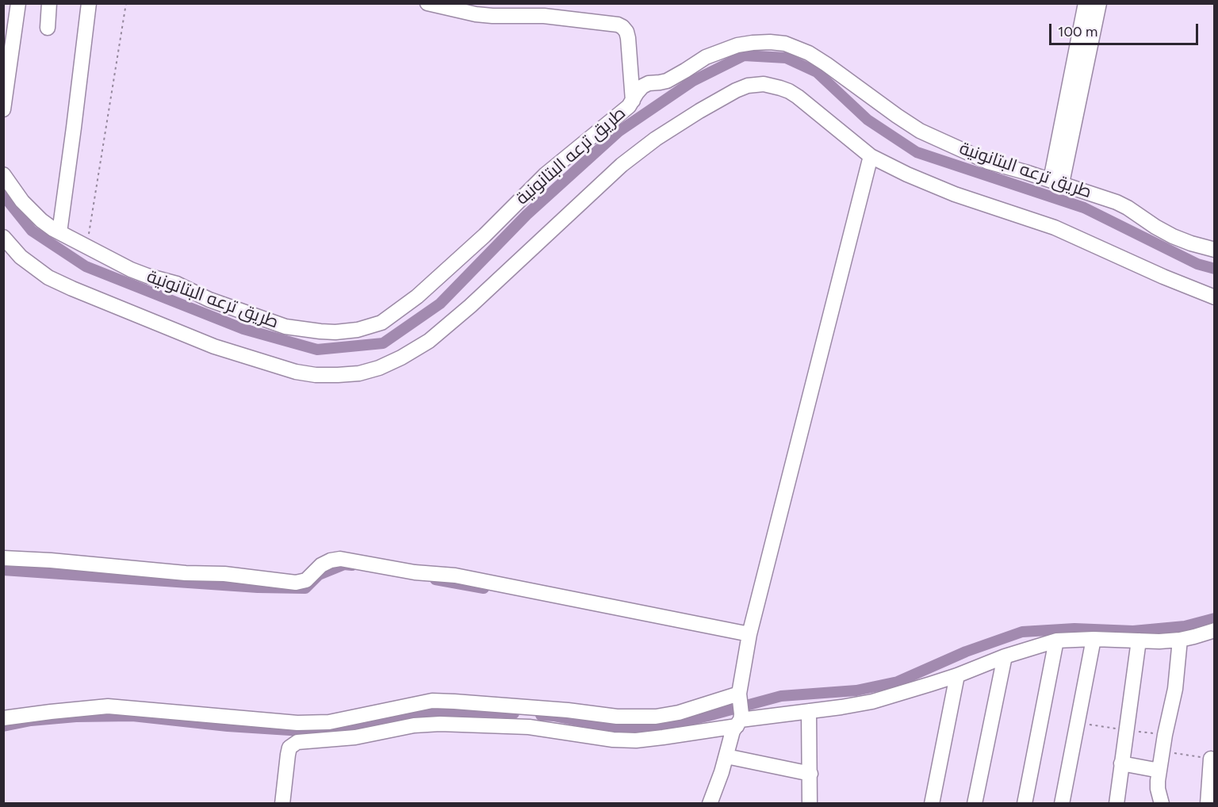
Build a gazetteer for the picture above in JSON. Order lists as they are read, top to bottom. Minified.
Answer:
{"streets":{"street":["طريق ترعه البتانونية"]},"scale_bar":"100 m"}
